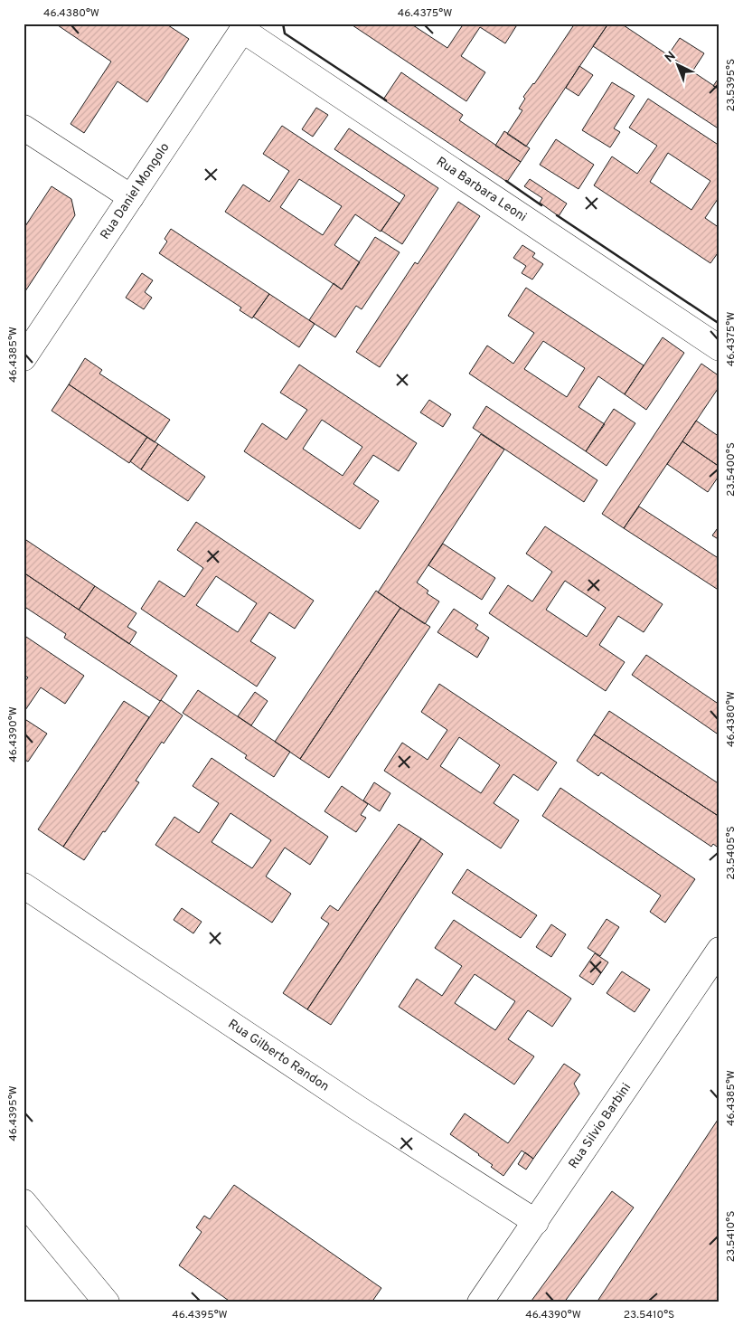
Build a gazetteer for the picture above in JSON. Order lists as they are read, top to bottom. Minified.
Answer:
{"streets":{"street":["Rua Barbara Leoni","Rua Daniel Mongolo","Rua Gilberto Randon","Rua Silvio Barbini"]},"crossings":[["Rua Barbara Leoni","Rua Daniel Mongolo"],["Rua Gilberto Randon","Rua Silvio Barbini"]],"north":"top left","coordinates":["46.4380°W","46.4375°W","23.5395°S","46.4385°W","23.5400°S","46.4390°W","23.5405°S","46.4395°W","23.5410°S"]}
